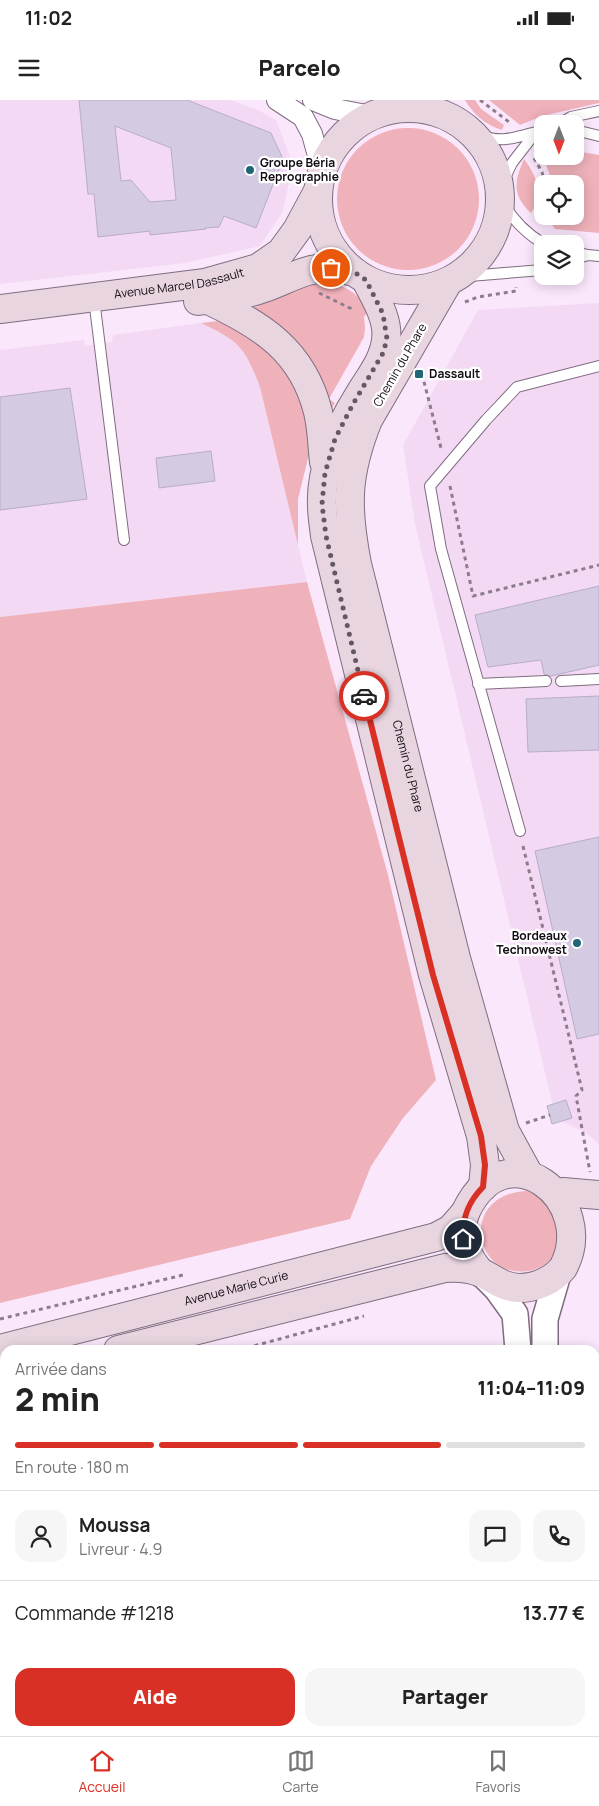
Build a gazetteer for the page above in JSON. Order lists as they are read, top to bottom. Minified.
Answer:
{"streets":{"main road":["Avenue Marcel Dassault","Chemin du Phare","Avenue Marie Curie"]},"crossings":[["Avenue Marcel Dassault","Chemin du Phare"],["Chemin du Phare","Avenue Marie Curie"]],"places":{"other":["Groupe Béria Reprographie","Bordeaux Technowest"],"transit":["Dassault"]},"north":"bottom","page":{"status":"11:02","header":"Parcelo","heading":["2 min","Arrivée dans","11:04–11:09"],"panel":["Moussa","Livreur · 4.9","Commande #1218","13.77 €"],"bar":"En route · 180 m","buttons":["Aide","Partager"],"tabs":["Accueil","Carte","Favoris"]}}
